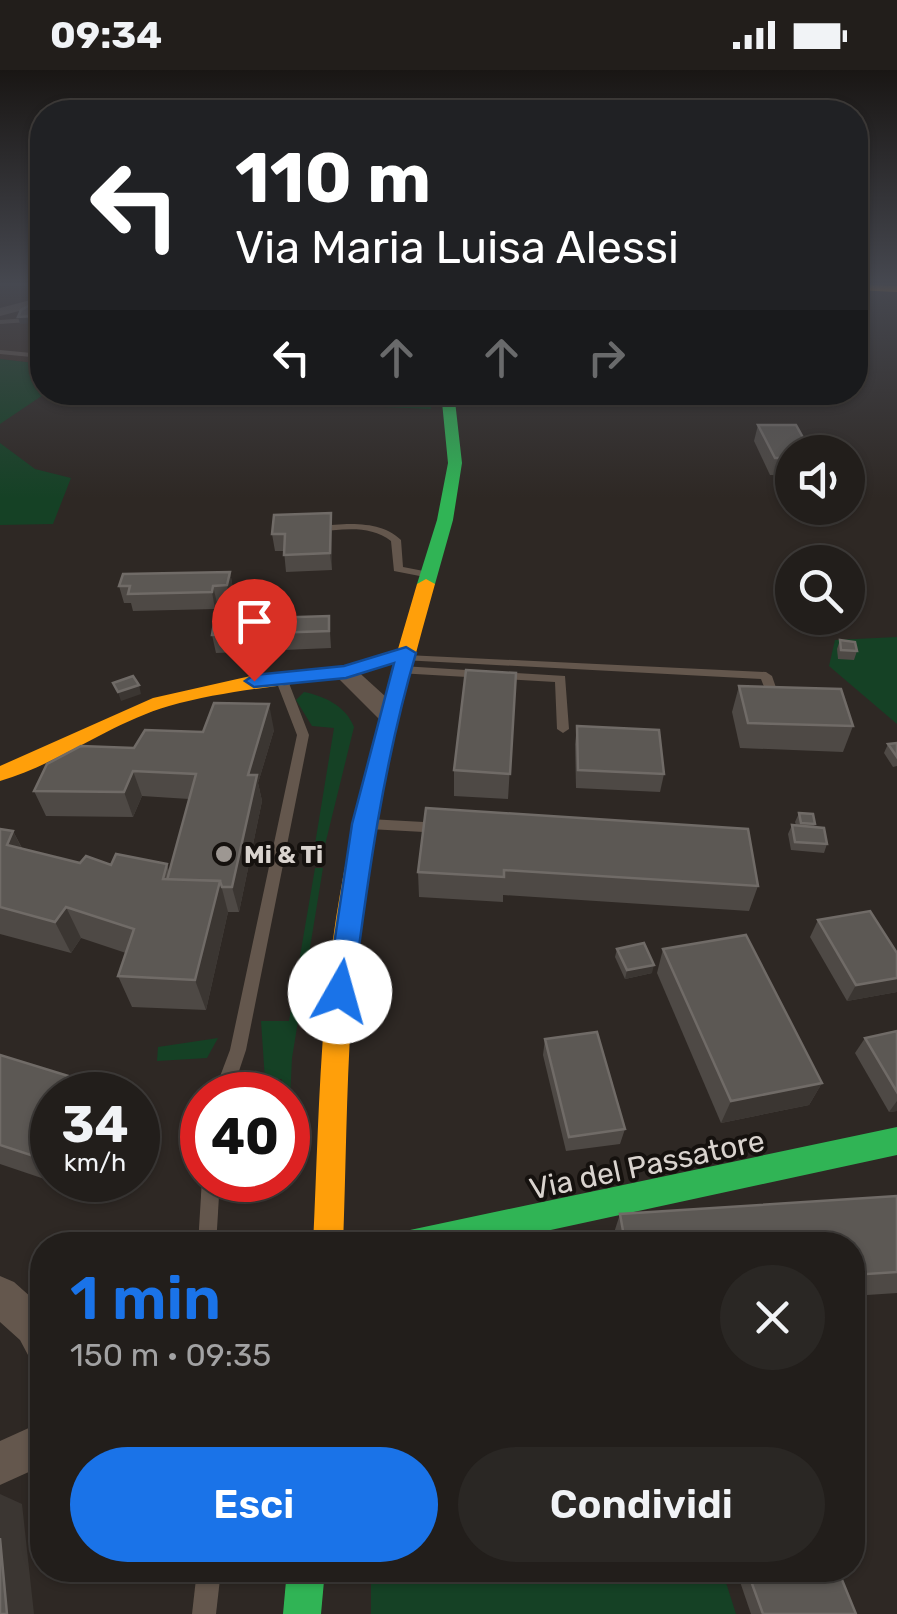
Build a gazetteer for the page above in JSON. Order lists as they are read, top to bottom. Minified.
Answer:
{"streets":{"street":["Via del Passatore"]},"places":["Mi & Ti"],"page":{"status":"09:34","turn":["110 m","Via Maria Luisa Alessi"],"speed":"34 km/h","limit":"40","heading":["1 min","150 m · 09:35"],"buttons":["Esci","Condividi"]}}
